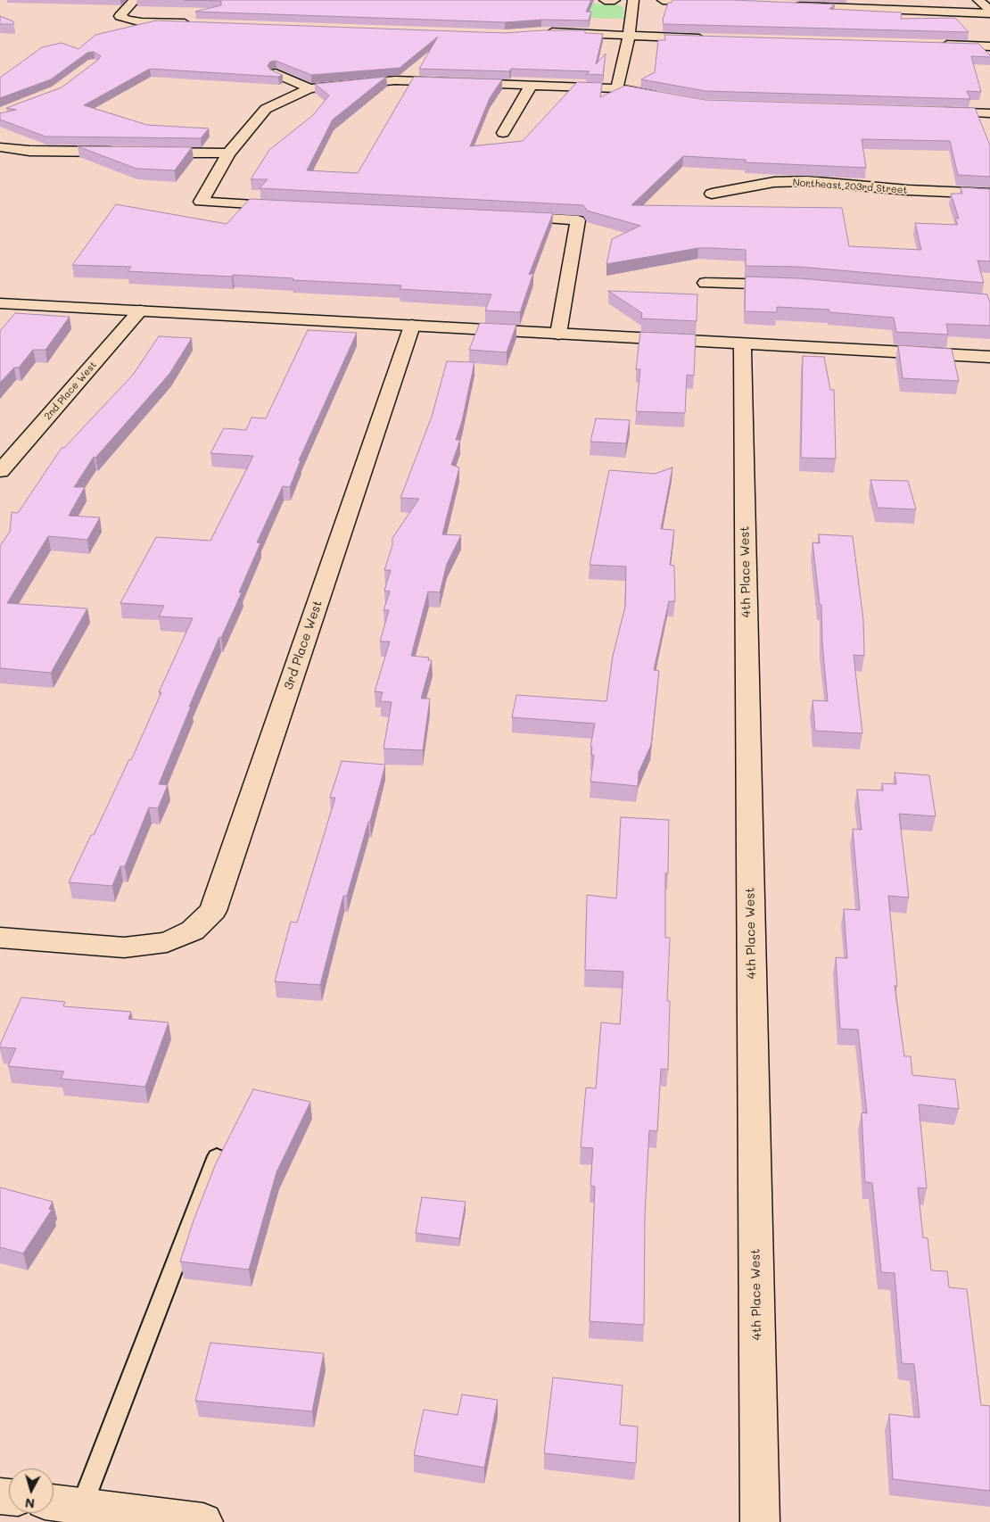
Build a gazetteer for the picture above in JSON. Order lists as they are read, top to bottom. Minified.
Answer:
{"streets":{"street":["Northeast 203rd Street","2nd Place West","4th Place West","3rd Place West"]},"north":"bottom"}
